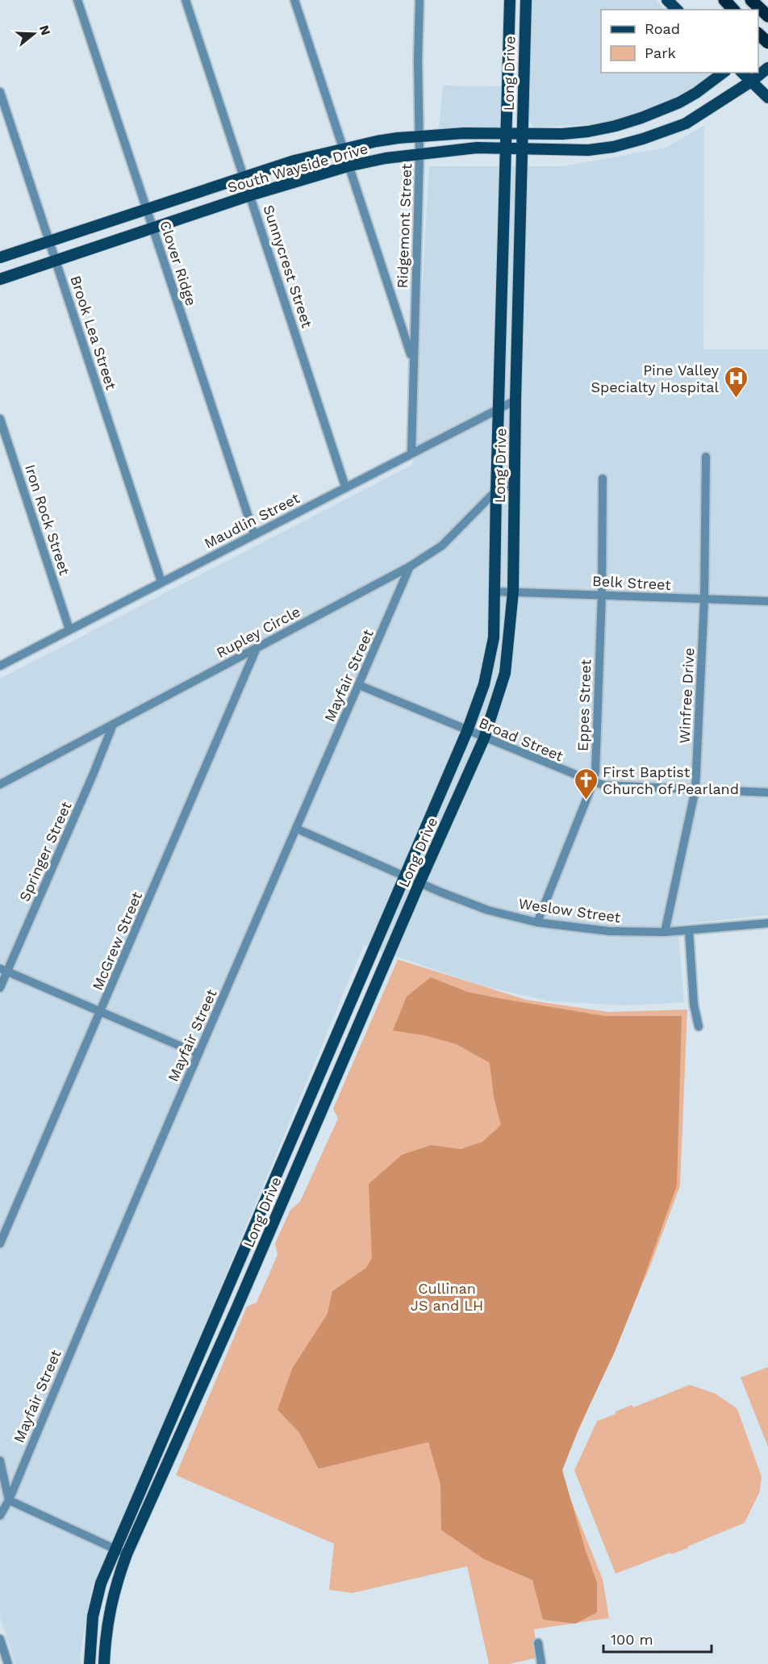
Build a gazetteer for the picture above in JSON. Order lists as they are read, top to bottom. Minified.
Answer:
{"streets":{"main road":["Long Drive","South Wayside Drive"],"street":["Ridgemont Street","Clover Ridge","Sunnycrest Street","Brook Lea Street","Iron Rock Street","Maudlin Street","Belk Street","Rupley Circle","Mayfair Street","Winfree Drive","Eppes Street","Broad Street","Springer Street","Weslow Street","McGrew Street"]},"crossings":[["Long Drive","South Wayside Drive"],["Long Drive","Maudlin Street"],["Long Drive","Belk Street"],["Long Drive","Rupley Circle"],["Long Drive","Broad Street"],["Long Drive","Weslow Street"],["South Wayside Drive","Ridgemont Street"],["South Wayside Drive","Clover Ridge"],["South Wayside Drive","Sunnycrest Street"],["South Wayside Drive","Brook Lea Street"],["Ridgemont Street","Maudlin Street"],["Clover Ridge","Maudlin Street"],["Sunnycrest Street","Maudlin Street"],["Brook Lea Street","Maudlin Street"],["Iron Rock Street","Maudlin Street"],["Belk Street","Winfree Drive"],["Belk Street","Eppes Street"],["Rupley Circle","Mayfair Street"],["Rupley Circle","Springer Street"],["Rupley Circle","McGrew Street"],["Mayfair Street","Broad Street"],["Mayfair Street","Weslow Street"],["Winfree Drive","Broad Street"],["Winfree Drive","Weslow Street"],["Eppes Street","Broad Street"],["Eppes Street","Weslow Street"]],"parks":["Cullinan JS and LH"],"places":{"hospital":["Pine Valley Specialty Hospital"],"church":["First Baptist Church of Pearland"]},"legend":["Road","Park"],"scale_bar":"100 m","north":"right"}
